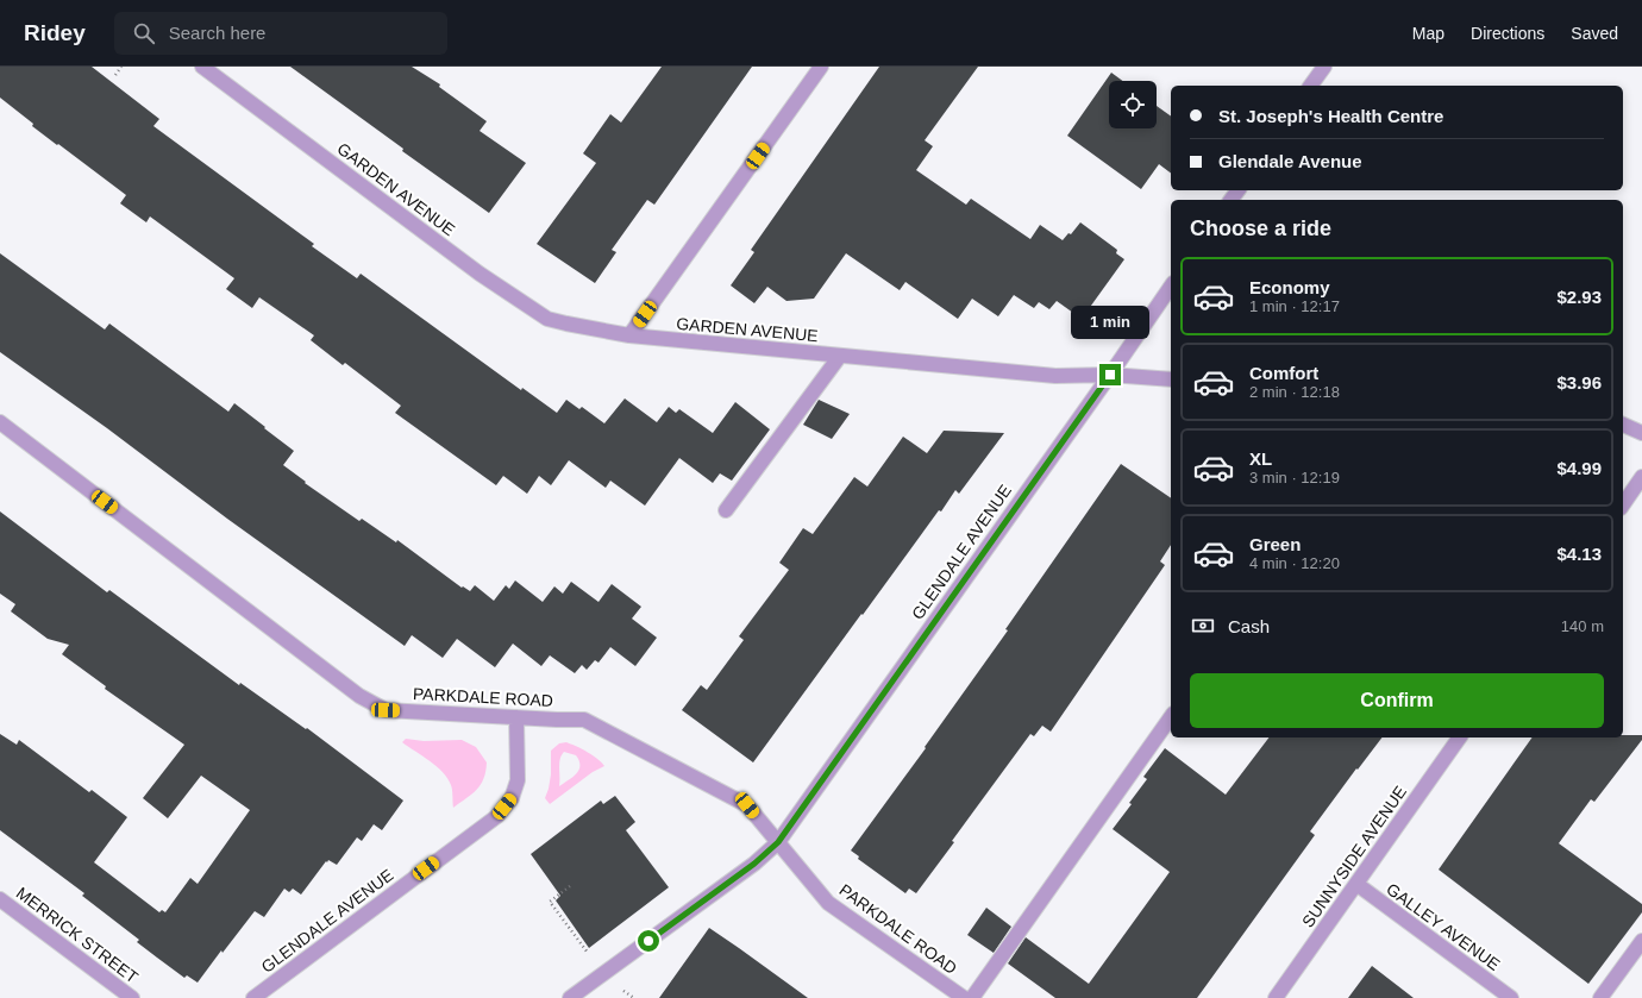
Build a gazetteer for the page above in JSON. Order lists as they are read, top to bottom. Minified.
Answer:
{"streets":{"street":["GARDEN AVENUE","GLENDALE AVENUE","PARKDALE ROAD","SUNNYSIDE AVENUE","GALLEY AVENUE","MERRICK STREET"]},"crossings":[["GARDEN AVENUE","GLENDALE AVENUE"],["GLENDALE AVENUE","PARKDALE ROAD"],["SUNNYSIDE AVENUE","GALLEY AVENUE"]],"page":{"header":"Ridey","search":"Search here","nav":["Map","Directions","Saved"],"banner":["St. Joseph's Health Centre","Glendale Avenue"],"heading":"Choose a ride","list":[{"name":"Economy","note":"1 min · 12:17","value":"$2.93"},{"name":"Comfort","note":"2 min · 12:18","value":"$3.96"},{"name":"XL","note":"3 min · 12:19","value":"$4.99"},{"name":"Green","note":"4 min · 12:20","value":"$4.13"}],"bubble":"1 min","pay":["Cash","140 m"],"buttons":"Confirm"}}
